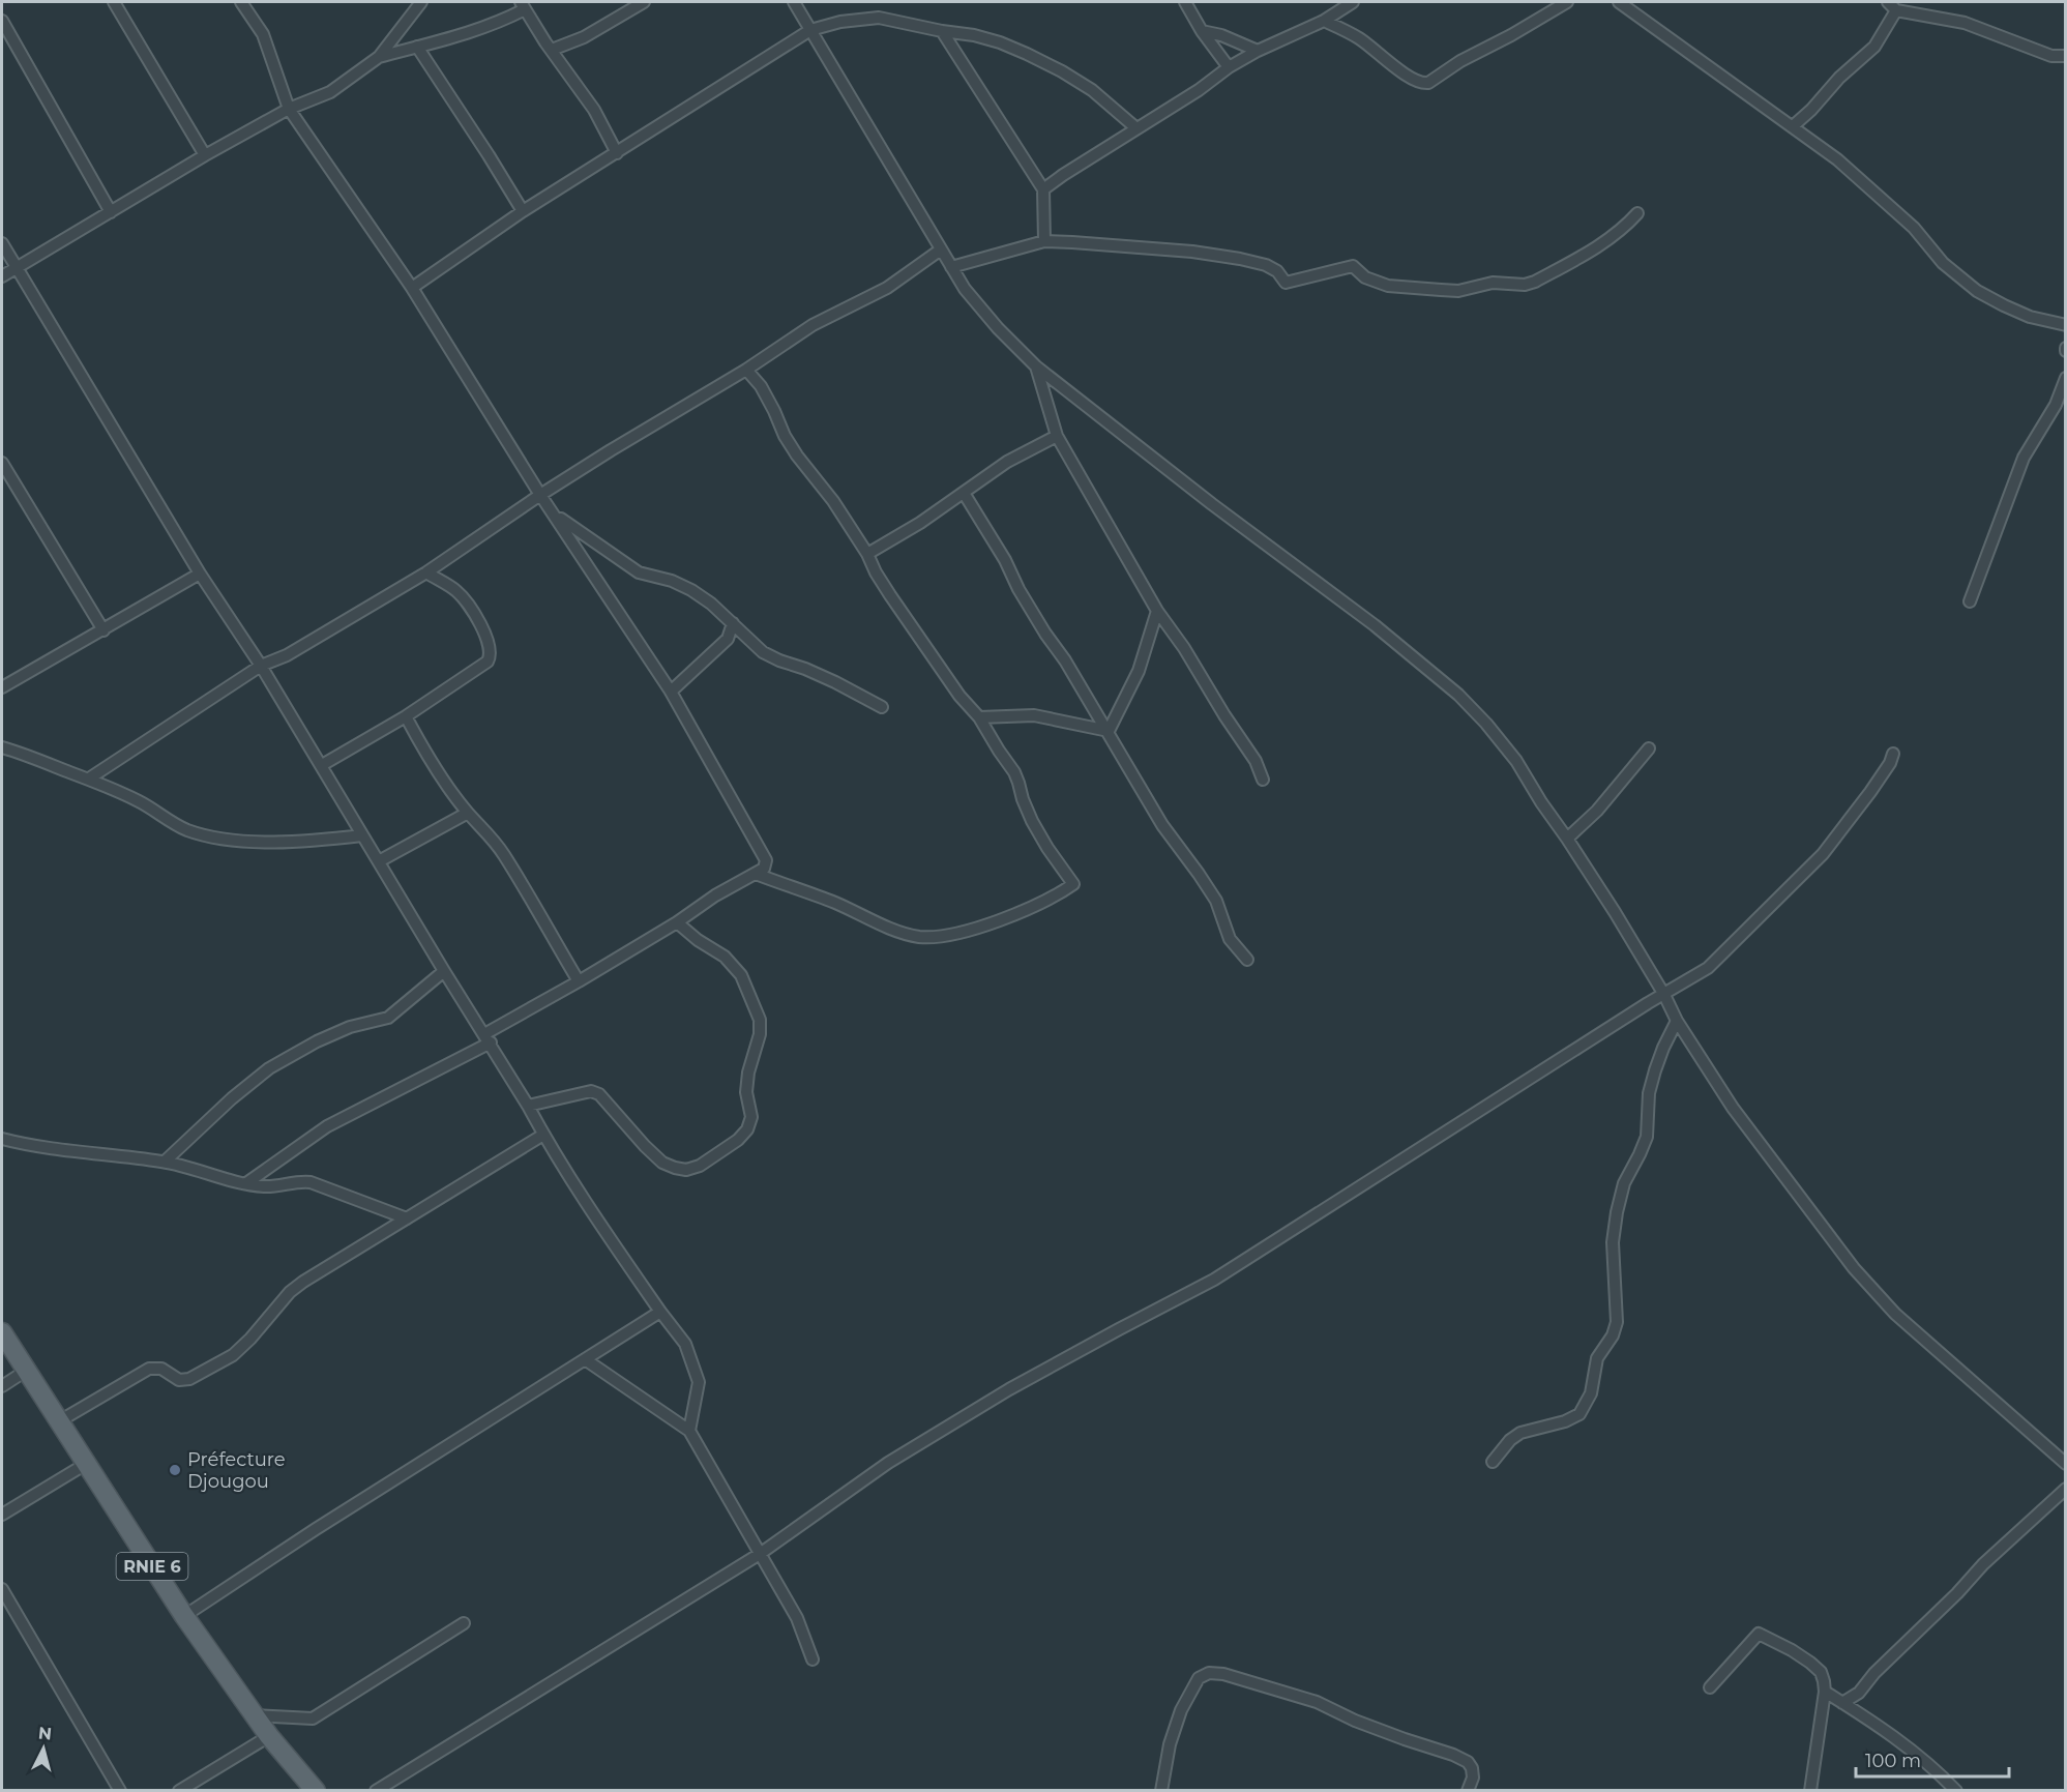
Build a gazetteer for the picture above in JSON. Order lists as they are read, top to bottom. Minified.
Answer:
{"streets":{"main road":["RNIE 6"]},"places":["Préfecture Djougou"],"scale_bar":"100 m","north":"top"}
